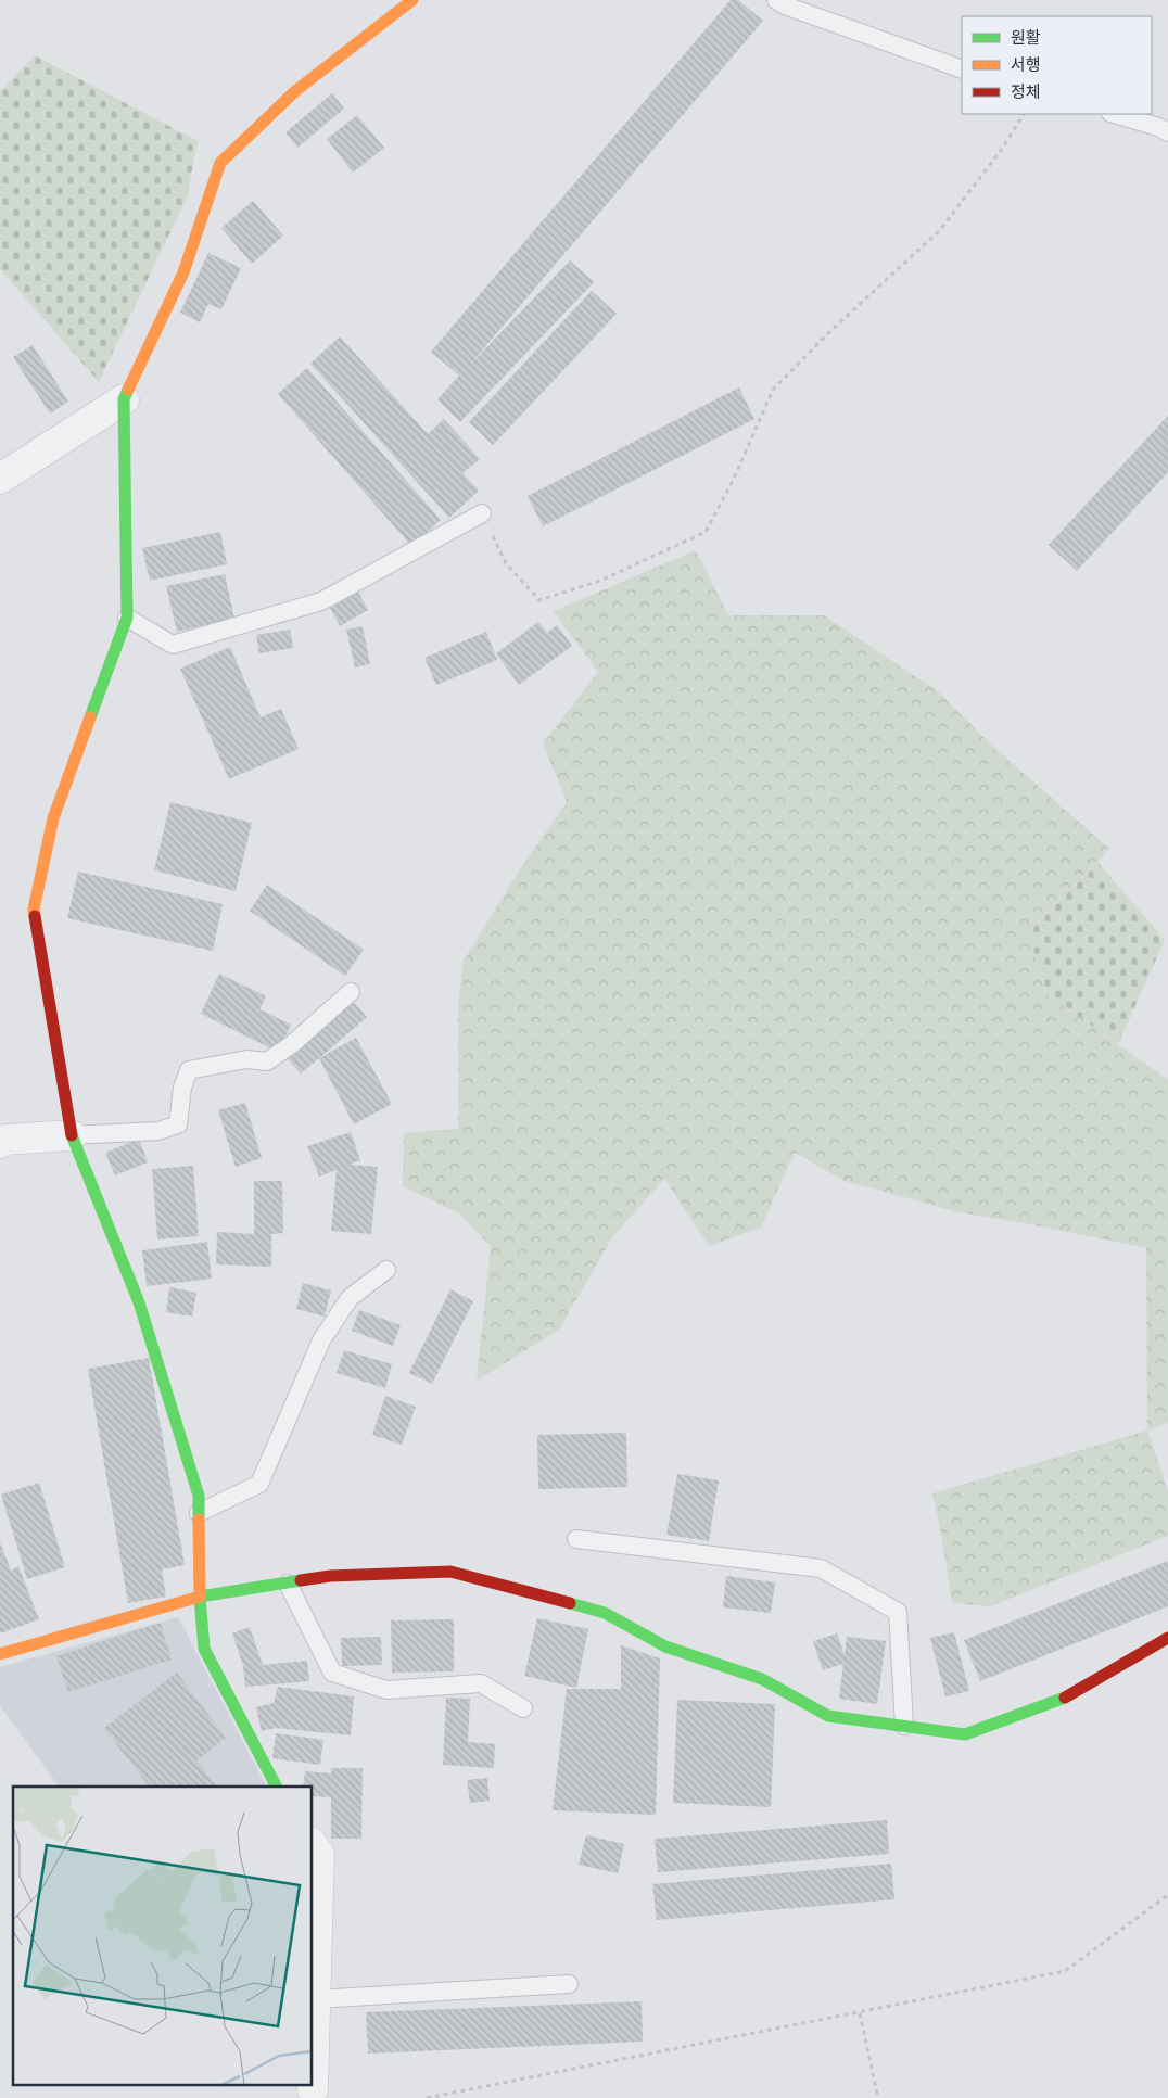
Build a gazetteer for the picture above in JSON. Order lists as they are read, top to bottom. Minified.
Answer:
{"legend":["원활","서행","정체"]}
